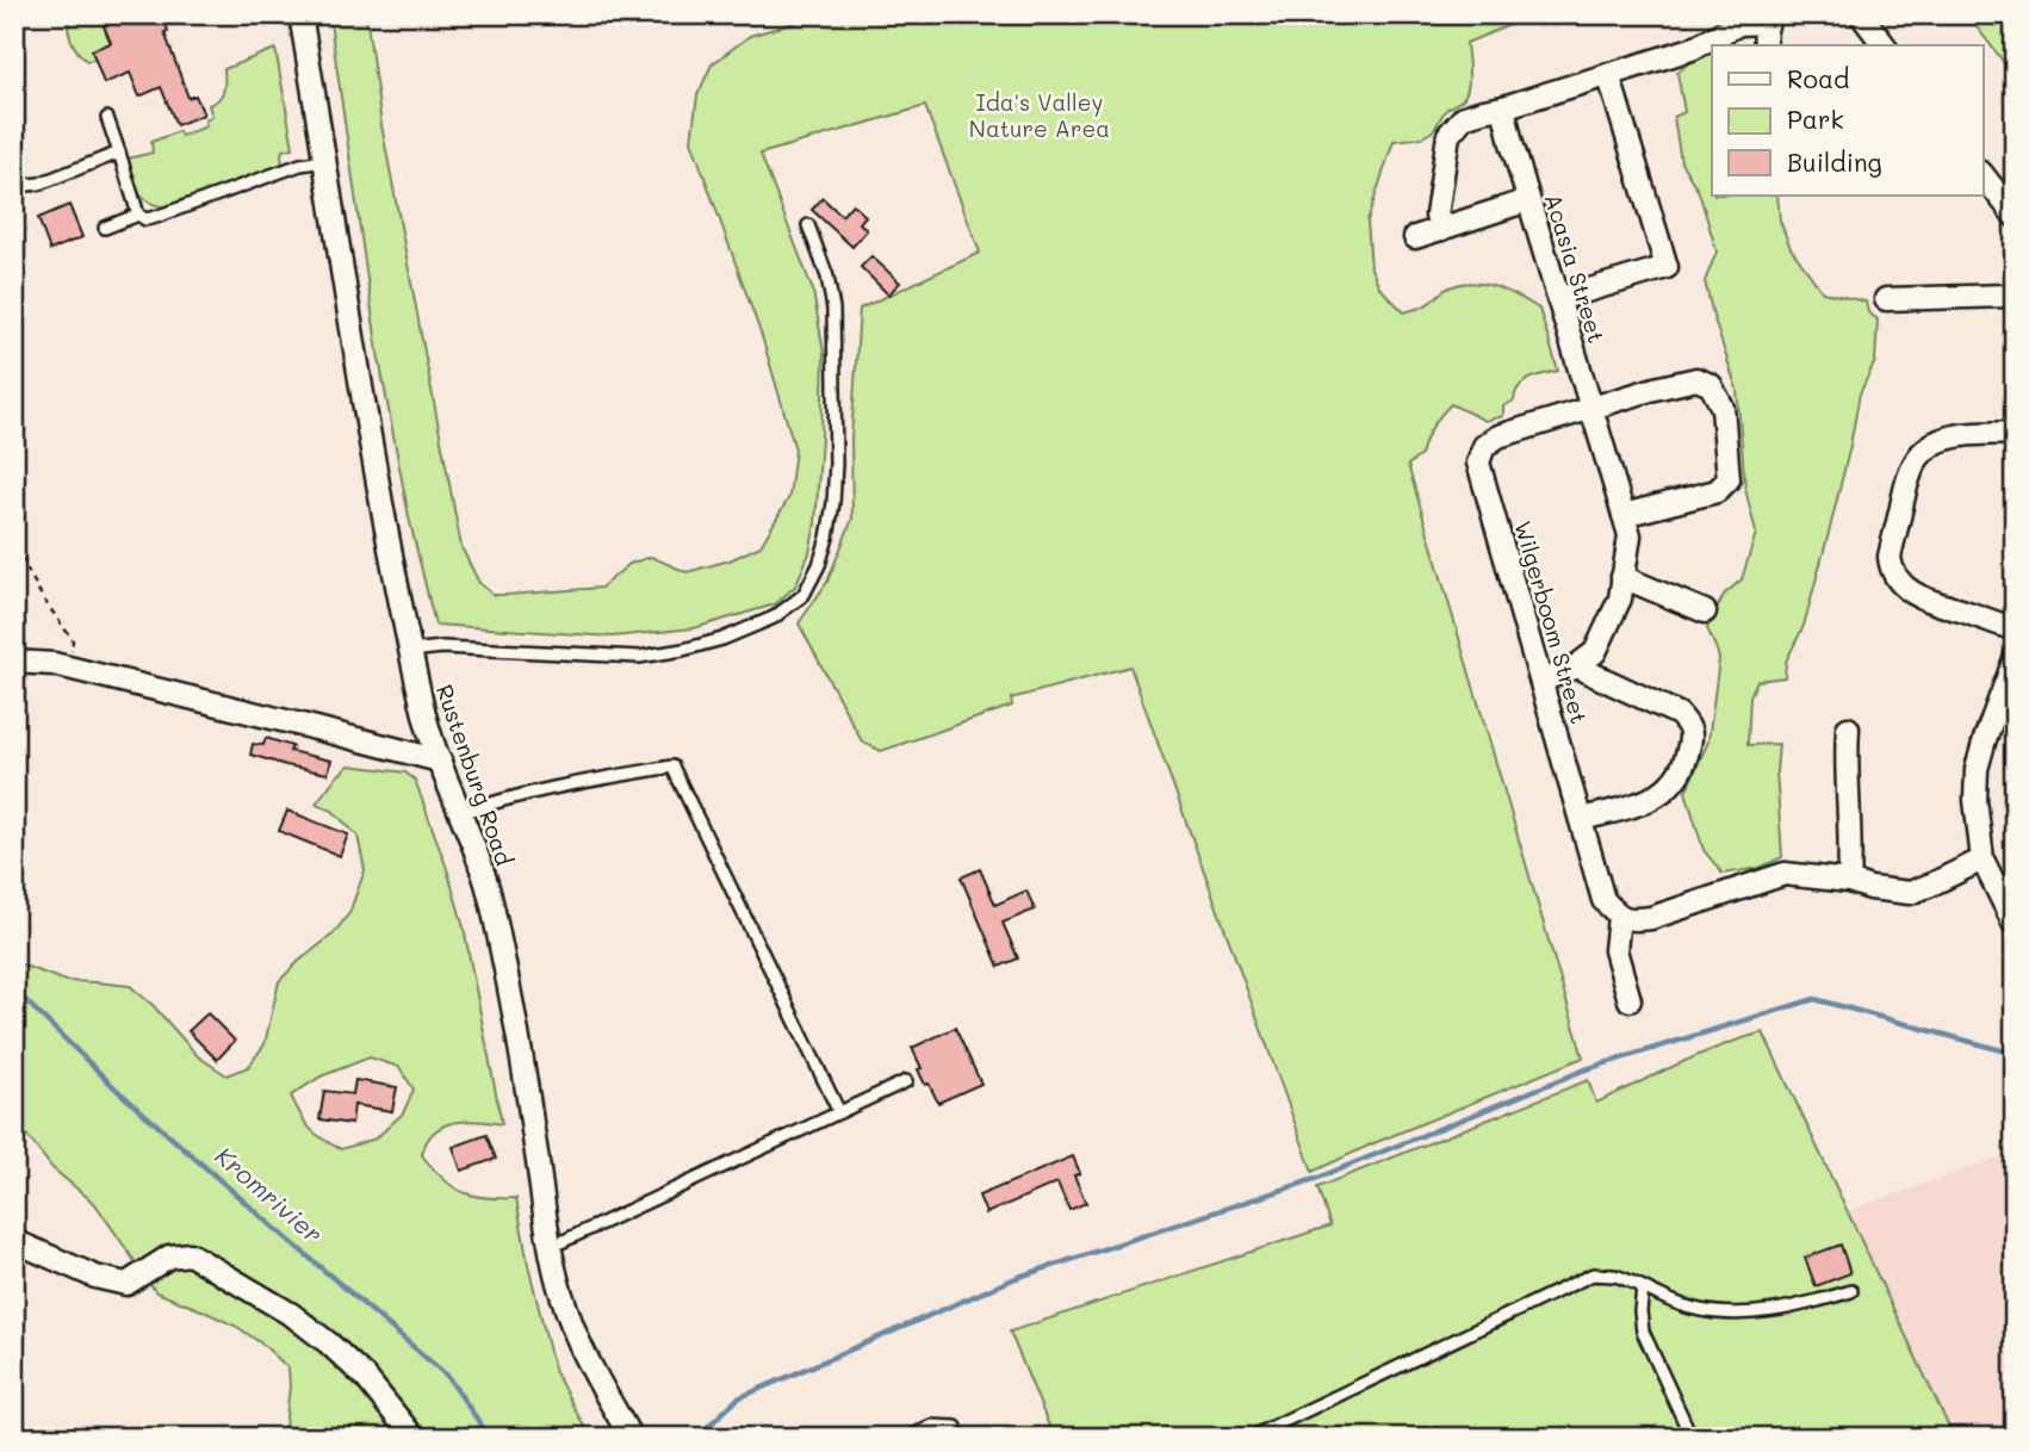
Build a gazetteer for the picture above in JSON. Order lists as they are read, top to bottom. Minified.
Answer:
{"streets":{"street":["Acasia Street","Wilgerboom Street","Rustenburg Road"]},"crossings":[["Acasia Street","Wilgerboom Street"]],"water":["Kromrivier"],"parks":["Ida's Valley Nature Area"],"legend":["Road","Park","Building"]}
